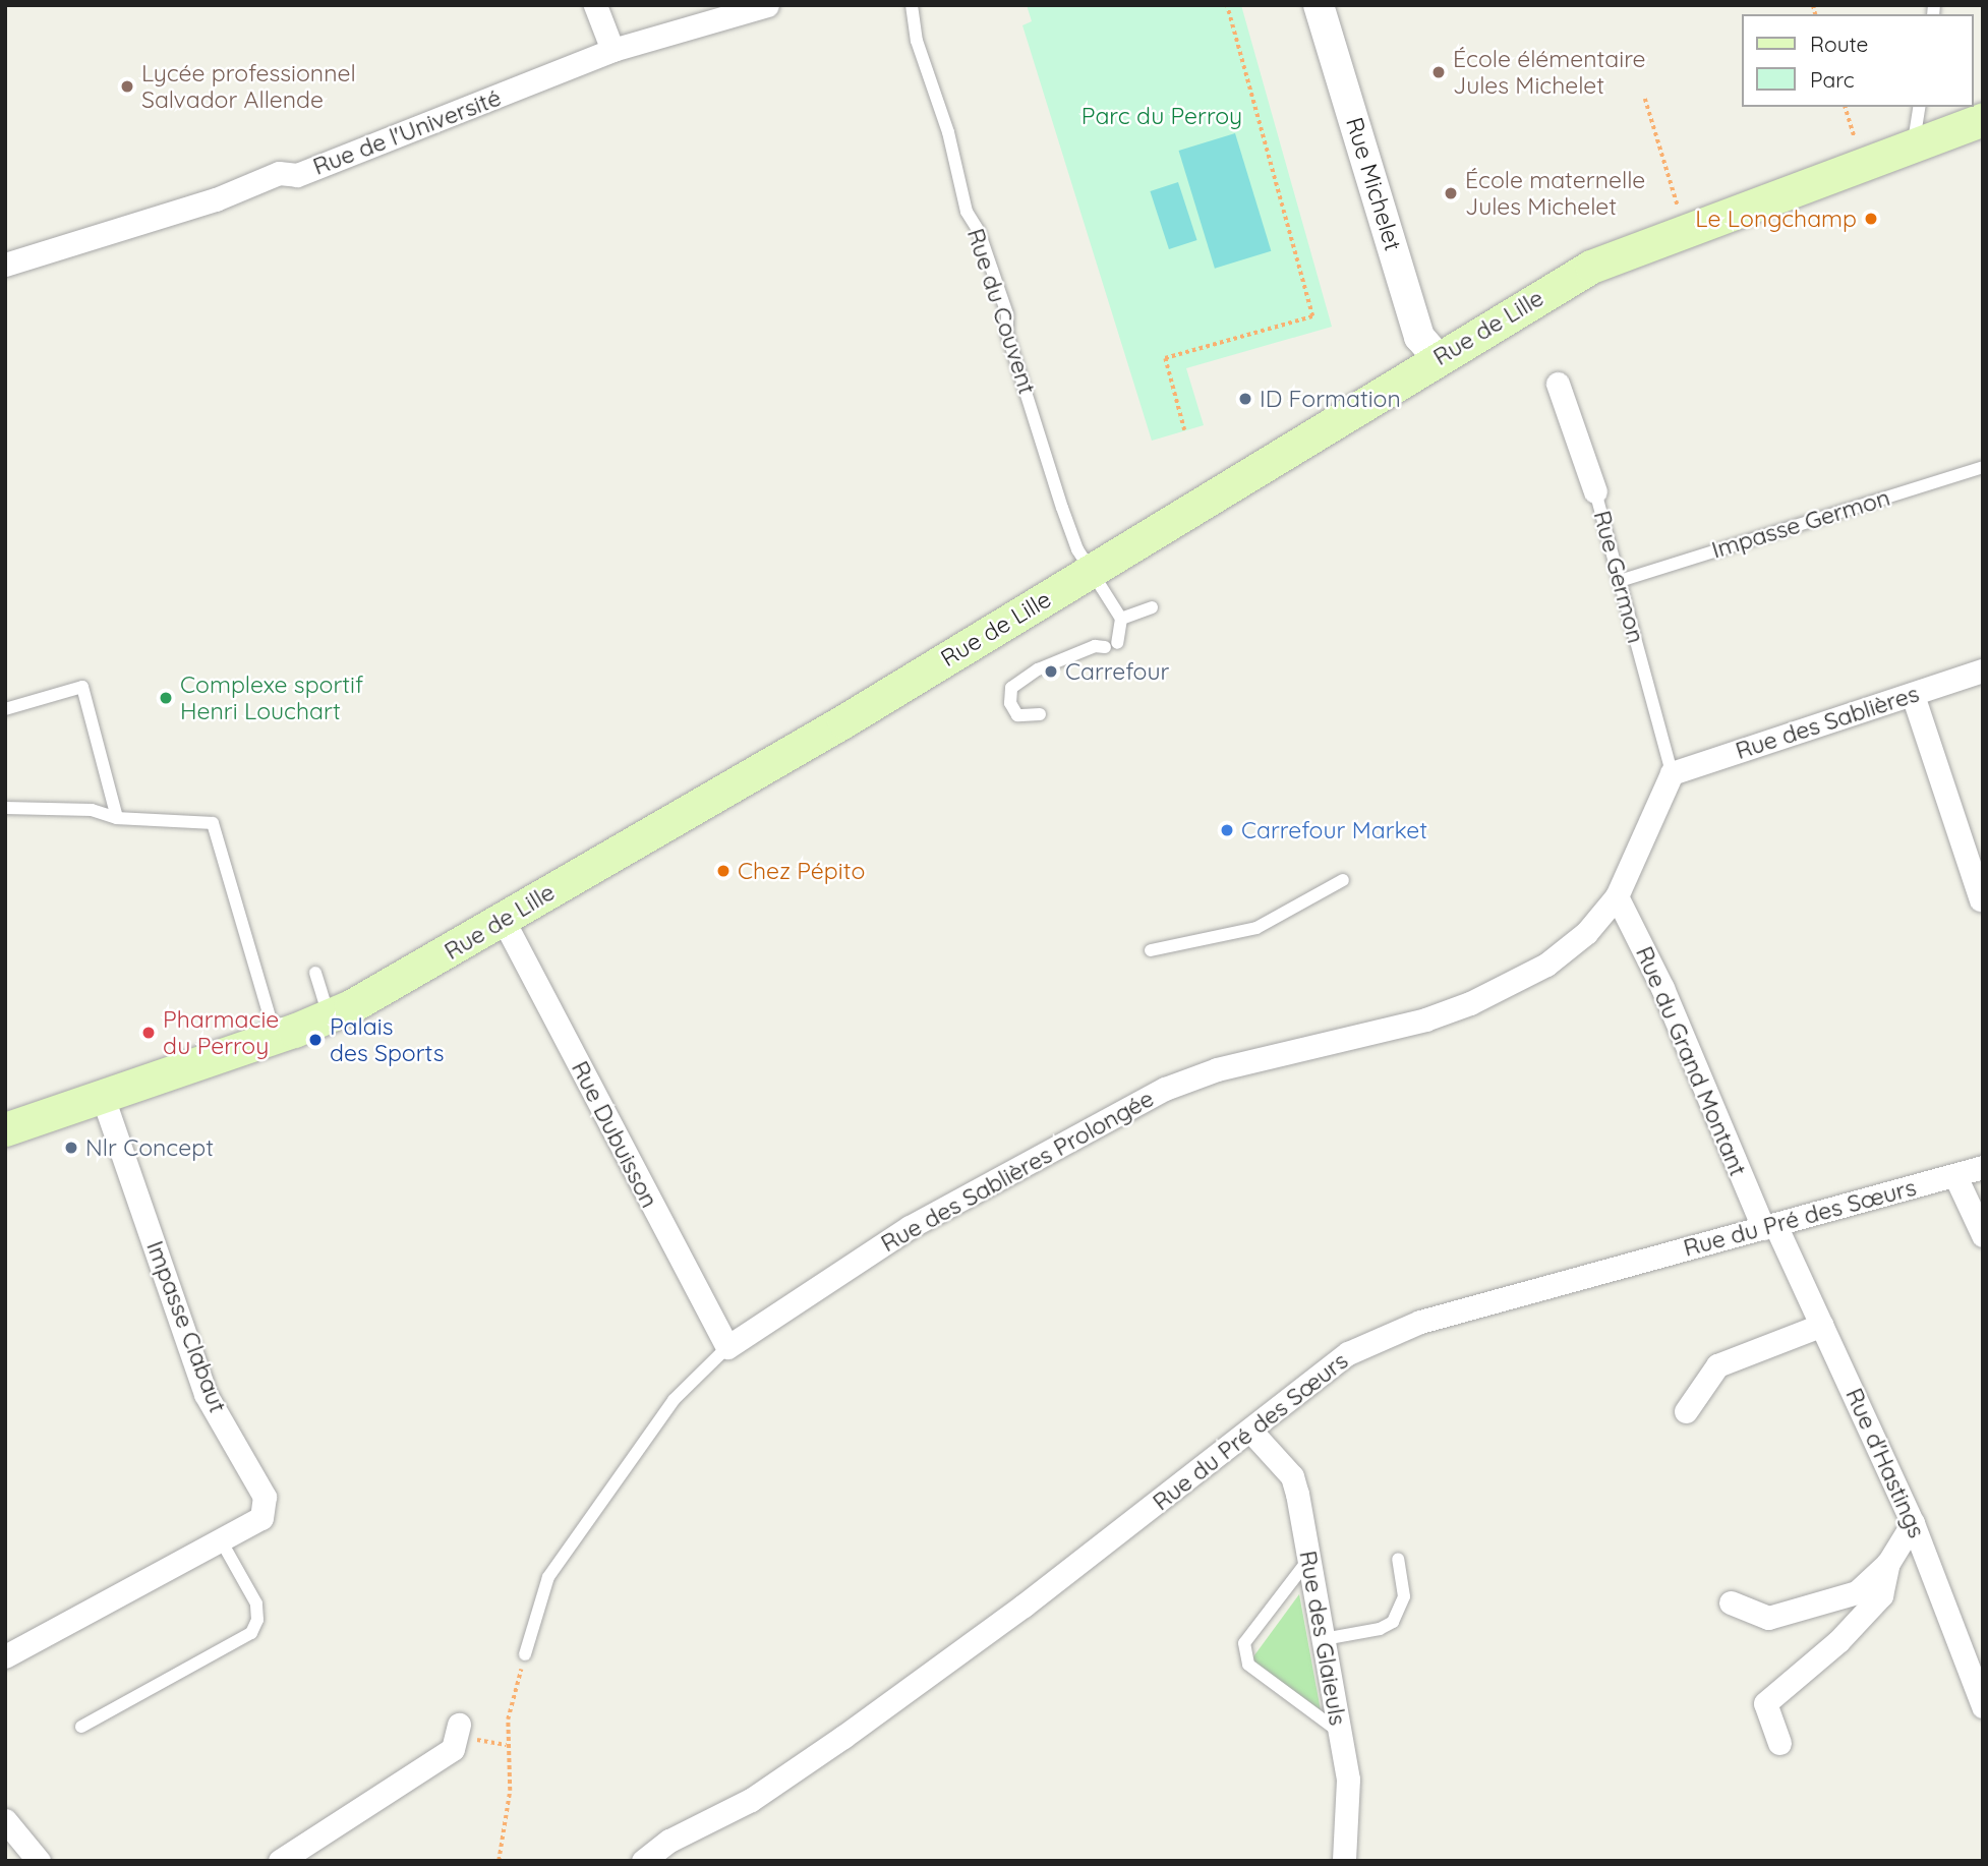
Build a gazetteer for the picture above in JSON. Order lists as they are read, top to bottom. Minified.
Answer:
{"streets":{"main road":["Rue de Lille"],"street":["Rue de l'Université","Rue Michelet","Rue Germon","Rue des Sablières","Rue du Grand Montant","Rue Dubuisson","Rue des Sablières Prolongée","Rue du Pré des Sœurs","Impasse Clabaut","Rue d'Hastings","Rue des Glaieuls"],"lane":["Rue du Couvent","Impasse Germon"]},"crossings":[["Rue Michelet","Rue de Lille"],["Rue du Couvent","Rue de Lille"],["Rue de Lille","Rue Dubuisson"],["Rue de Lille","Impasse Clabaut"],["Impasse Germon","Rue Germon"],["Rue Germon","Rue des Sablières"],["Rue Germon","Rue des Sablières Prolongée"],["Rue des Sablières","Rue des Sablières Prolongée"],["Rue du Grand Montant","Rue des Sablières Prolongée"],["Rue du Grand Montant","Rue du Pré des Sœurs"],["Rue du Grand Montant","Rue d'Hastings"],["Rue Dubuisson","Rue des Sablières Prolongée"],["Rue du Pré des Sœurs","Rue d'Hastings"],["Rue du Pré des Sœurs","Rue des Glaieuls"]],"parks":["Parc du Perroy"],"places":["École élémentaire Jules Michelet","Lycée professionnel Salvador Allende","École maternelle Jules Michelet","Le Longchamp","ID Formation","Carrefour","Complexe sportif Henri Louchart","Carrefour Market","Chez Pépito","Pharmacie du Perroy","Palais des Sports","Nlr Concept"],"legend":["Route","Parc"]}
